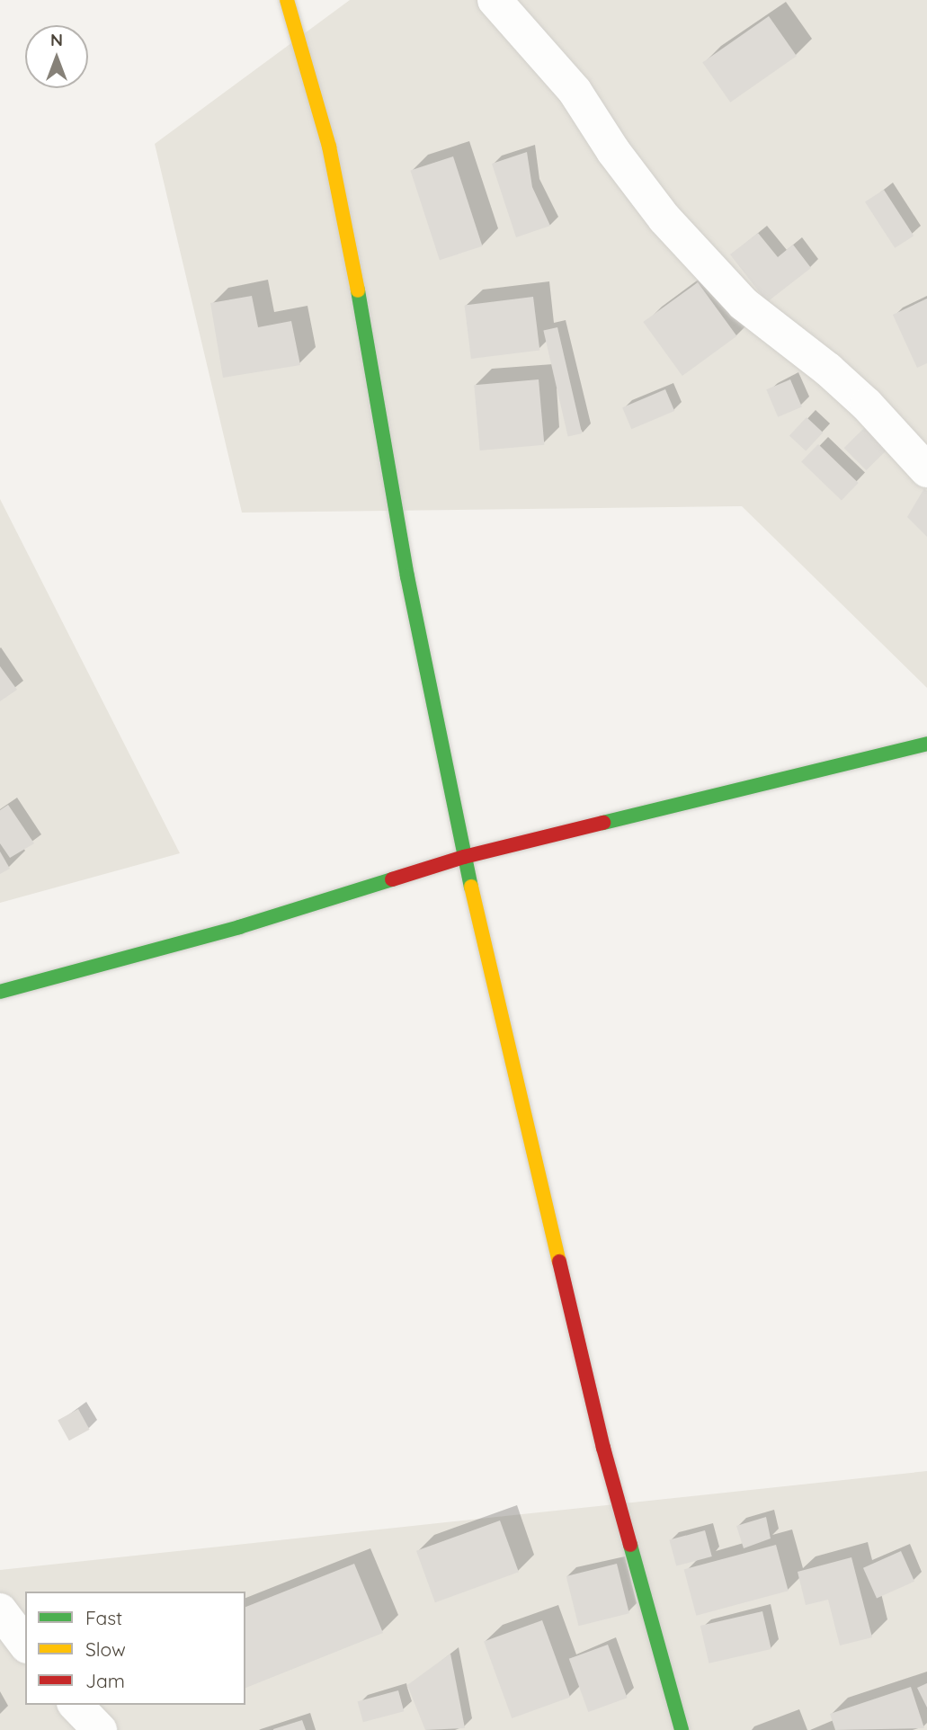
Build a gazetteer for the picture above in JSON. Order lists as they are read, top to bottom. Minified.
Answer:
{"legend":["Fast","Slow","Jam"],"north":"top"}
